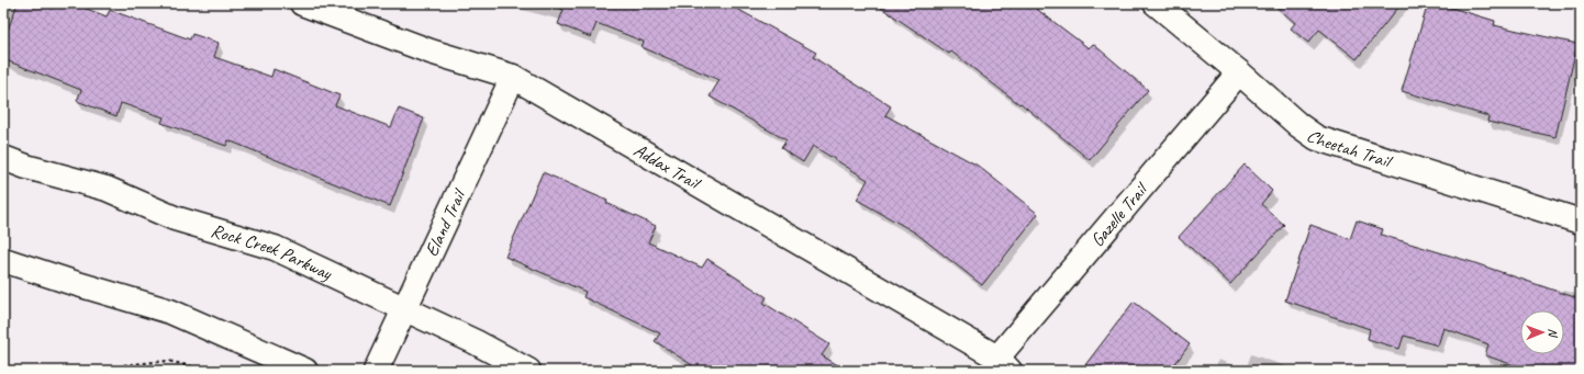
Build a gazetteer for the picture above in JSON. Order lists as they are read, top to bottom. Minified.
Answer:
{"streets":{"street":["Cheetah Trail","Addax Trail","Gazelle Trail","Eland Trail","Rock Creek Parkway"]},"crossings":[["Cheetah Trail","Gazelle Trail"],["Addax Trail","Gazelle Trail"],["Addax Trail","Eland Trail"],["Eland Trail","Rock Creek Parkway"]],"north":"right"}
